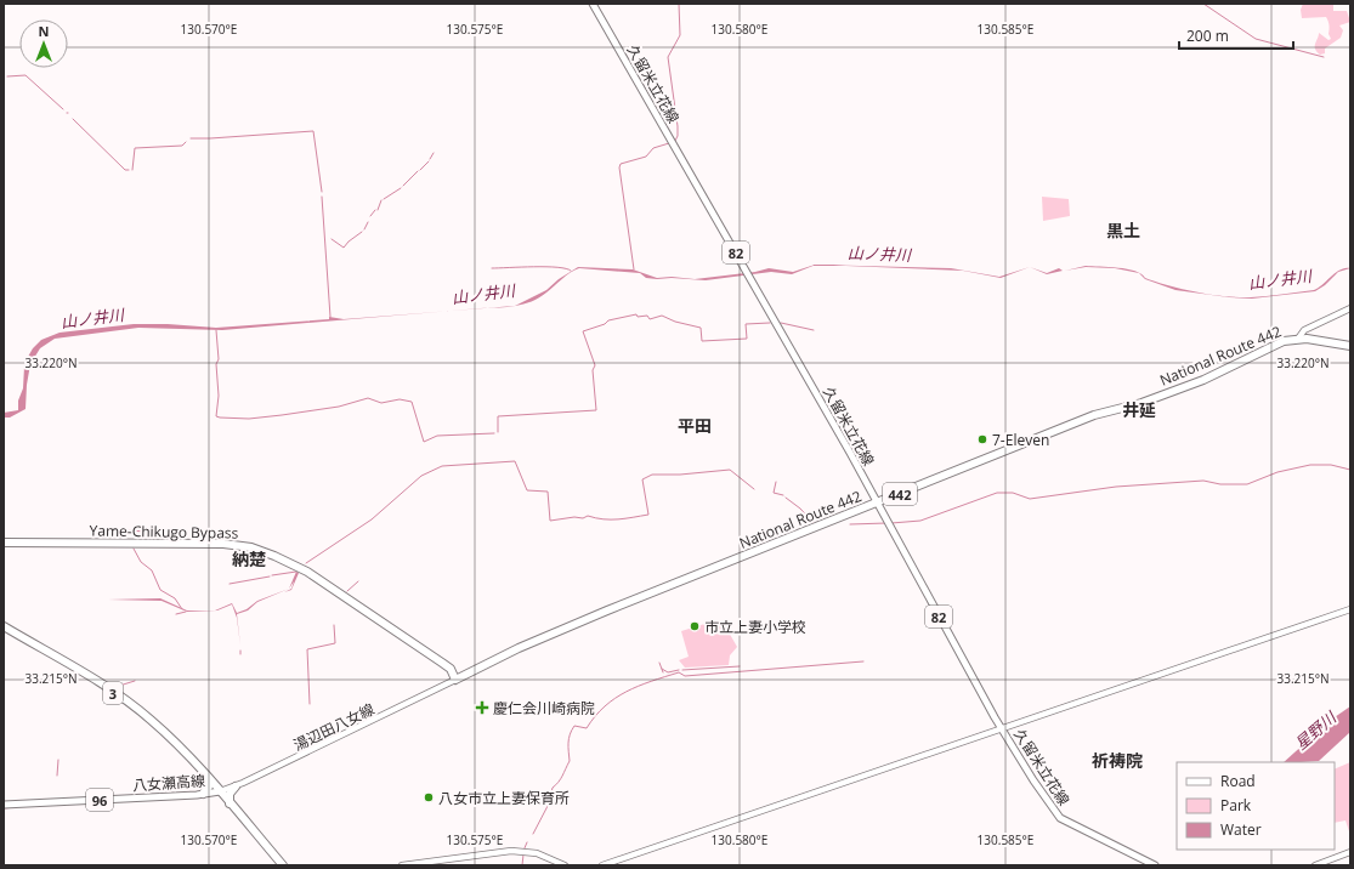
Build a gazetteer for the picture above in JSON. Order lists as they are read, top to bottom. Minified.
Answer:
{"streets":{"highway":["National Route 442","442","Yame-Chikugo Bypass","3"],"main road":["久留米立花線","82","八女瀬高線","96"],"street":["湯辺田八女線"]},"crossings":[["久留米立花線","National Route 442"],["National Route 442","Yame-Chikugo Bypass"],["National Route 442","湯辺田八女線"],["Yame-Chikugo Bypass","湯辺田八女線"],["3","湯辺田八女線"],["3","八女瀬高線"],["湯辺田八女線","八女瀬高線"]],"districts":["黒土","井延","平田","納楚","祈祷院"],"water":["山ノ井川","星野川"],"places":{"other":["7-Eleven","市立上妻小学校","八女市立上妻保育所"],"health":["慶仁会川崎病院"]},"legend":["Road","Park","Water"],"scale_bar":"200 m","north":"top","coordinates":["130.570°E","130.575°E","130.580°E","130.585°E","33.220°N","33.215°N"]}
